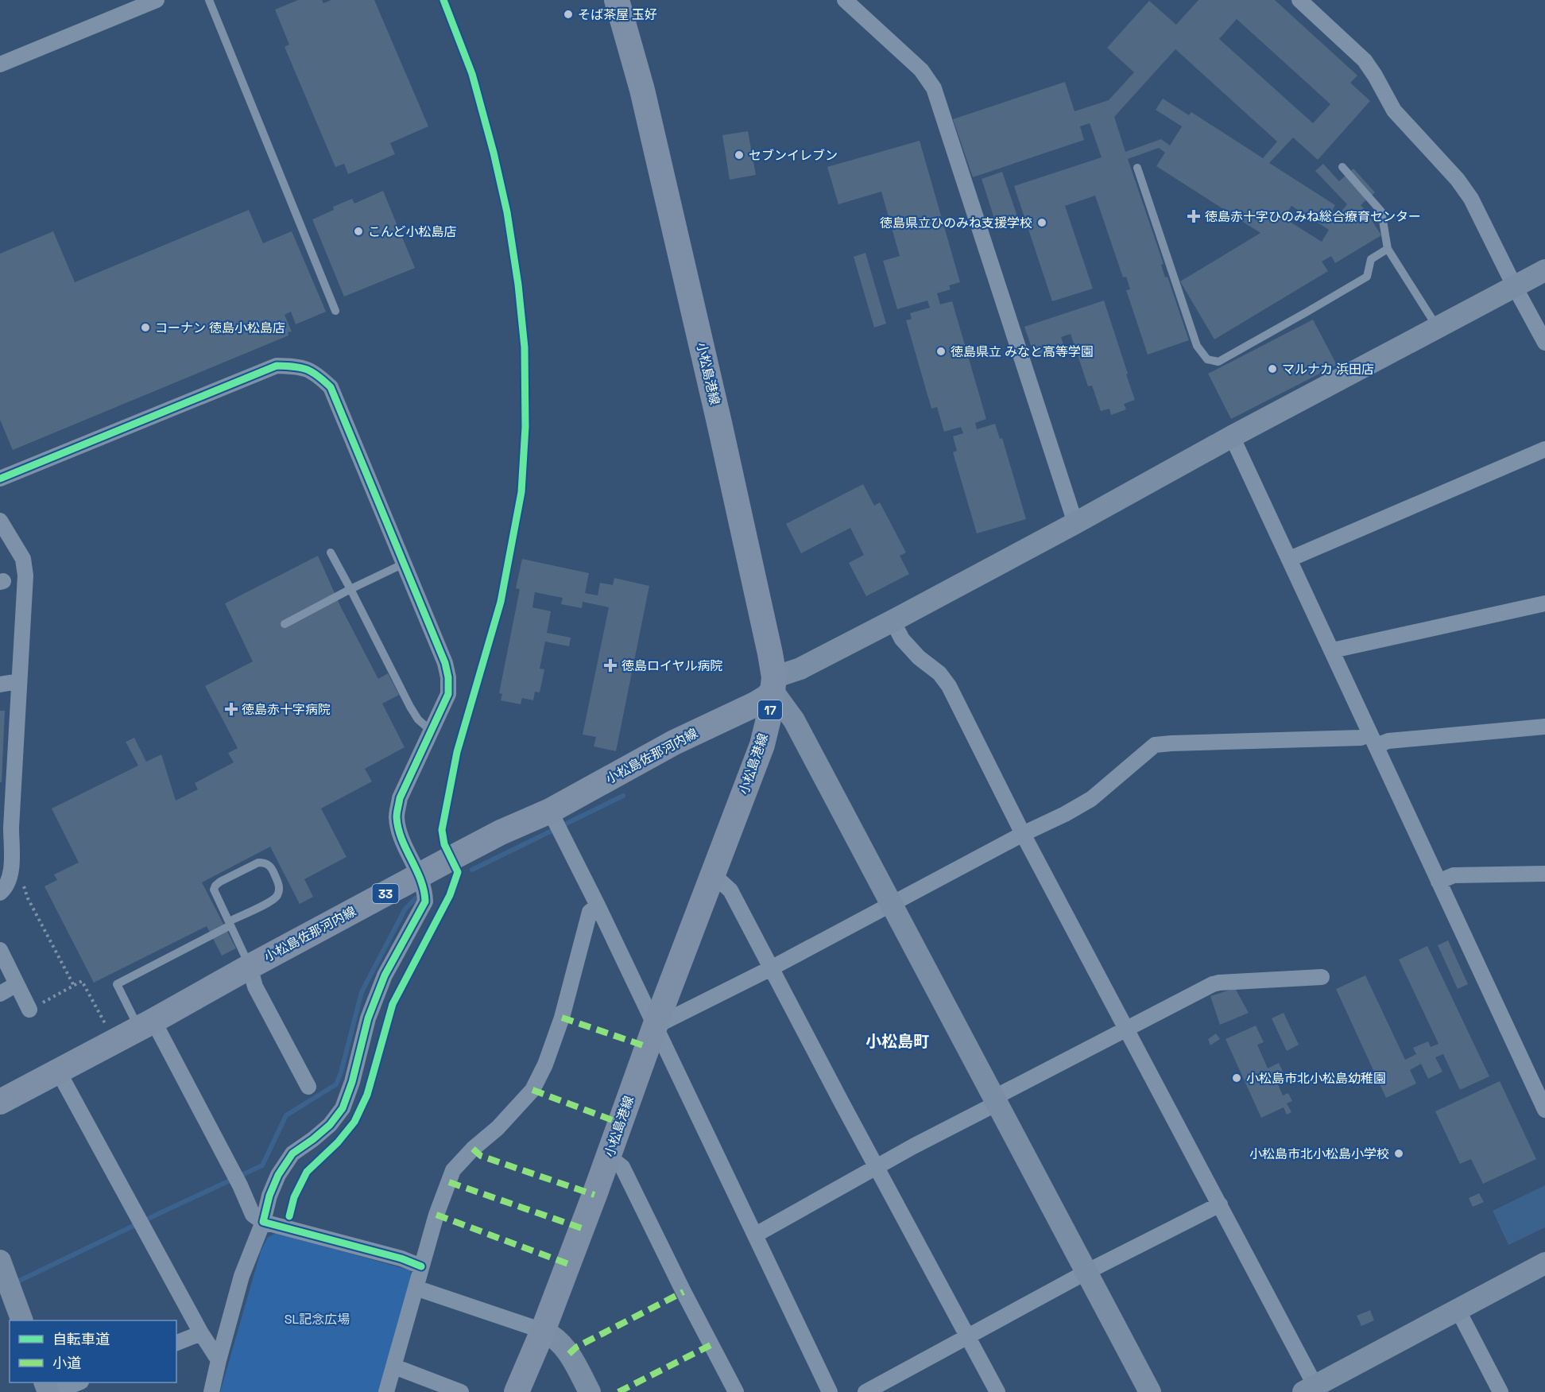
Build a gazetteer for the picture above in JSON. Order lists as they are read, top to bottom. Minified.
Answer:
{"streets":{"main road":["小松島港線","17","小松島佐那河内線","33"]},"crossings":[["小松島港線","小松島佐那河内線"]],"districts":["小松島町"],"parks":["SL記念広場"],"places":{"other":["そば茶屋 玉好","セブンイレブン","徳島県立ひのみね支援学校","こんど小松島店","コーナン 徳島小松島店","徳島県立 みなと高等学園","マルナカ 浜田店","小松島市北小松島幼稚園","小松島市北小松島小学校"],"health":["徳島赤十字ひのみね総合療育センター","徳島ロイヤル病院","徳島赤十字病院"]},"legend":["自転車道","小道"]}
